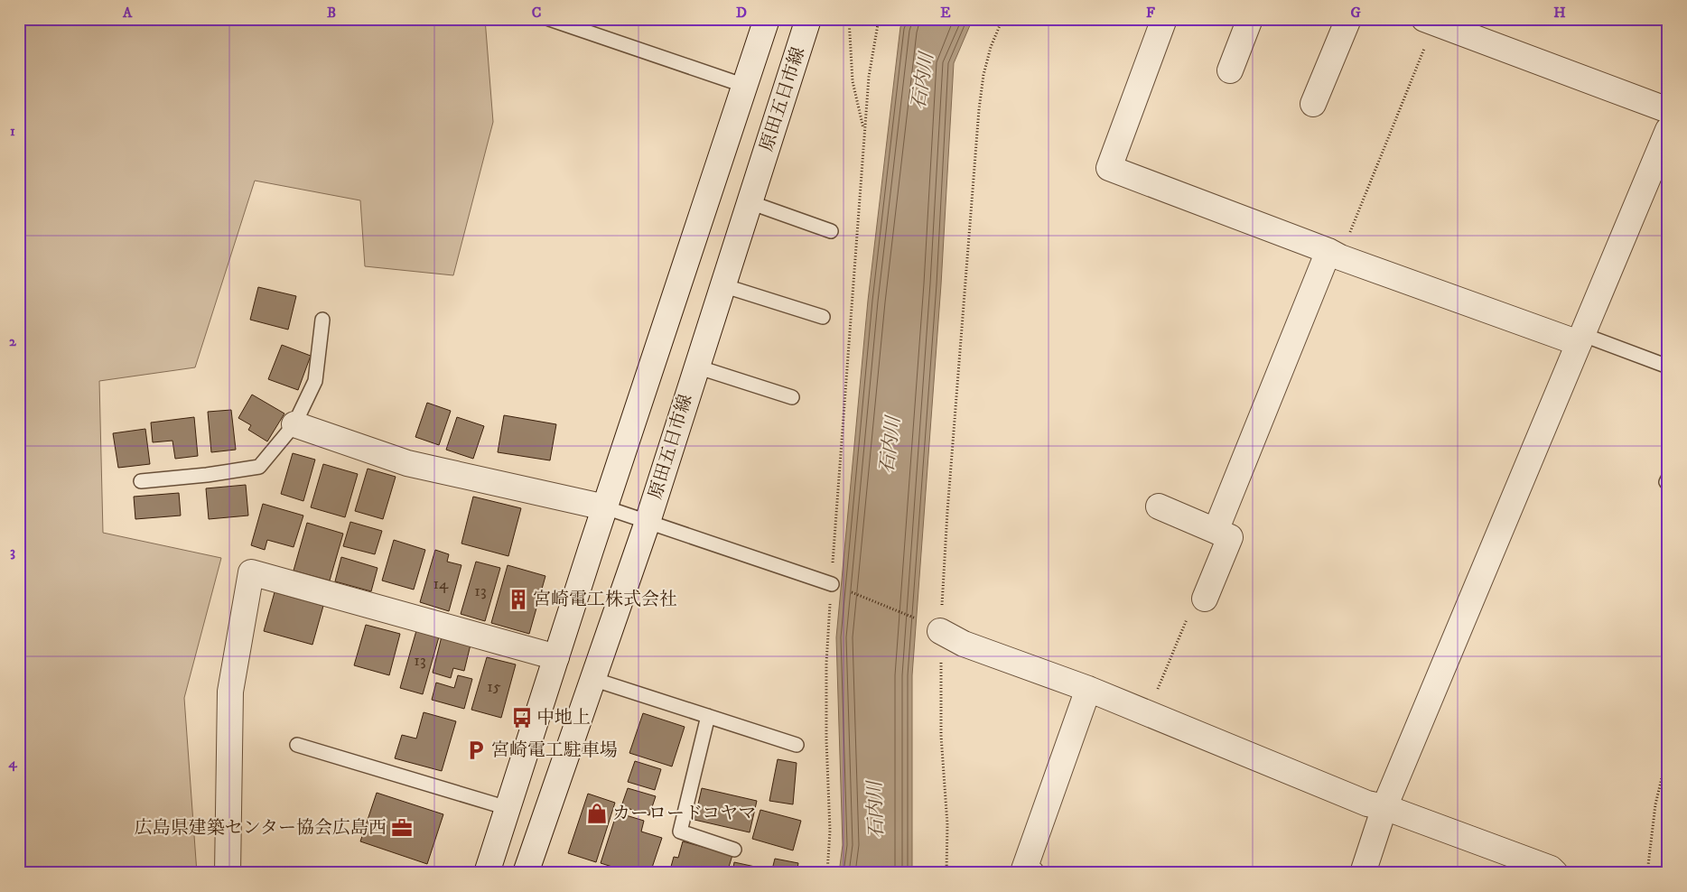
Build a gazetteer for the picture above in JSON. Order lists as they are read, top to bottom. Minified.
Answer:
{"streets":{"street":["原田五日市線"]},"water":["石内川"],"places":{"building":["宮崎電工株式会社"],"bus stop":["中地上"],"parking":["宮崎電工駐車場"],"shop":["カーロードコヤマ"],"office":["広島県建築センター協会広島西"]},"house_numbers":["14","13","13","15"],"grid":{"columns":["A","B","C","D","E","F","G","H"],"rows":["1","2","3","4"]}}
